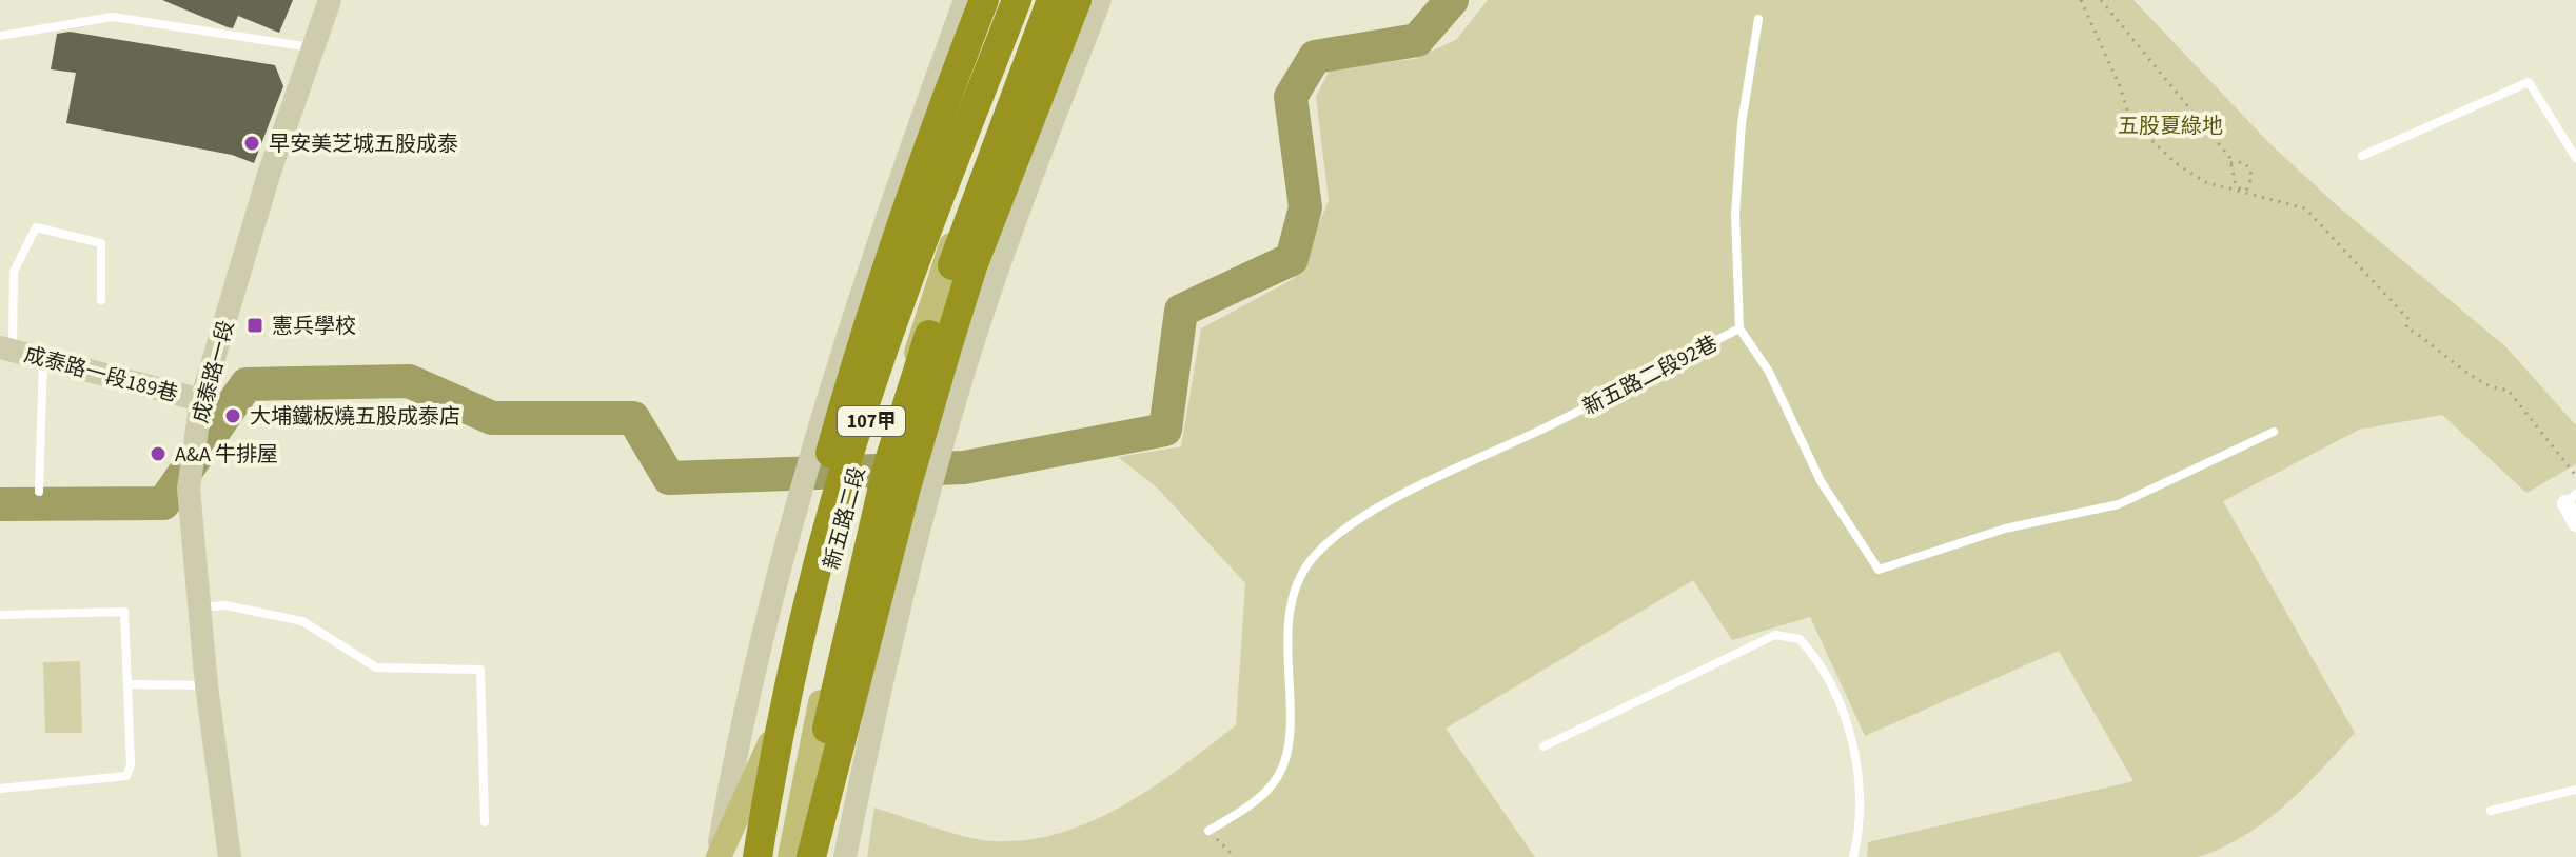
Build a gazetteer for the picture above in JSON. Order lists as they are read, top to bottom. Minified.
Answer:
{"streets":{"main road":["成泰路一段","成泰路一段189巷","107甲","新五路二段"],"lane":["新五路二段92巷"]},"crossings":[["成泰路一段","成泰路一段189巷"]],"parks":["五股夏綠地"],"places":{"other":["早安美芝城五股成泰","大埔鐵板燒五股成泰店","A&A 牛排屋"],"transit":["憲兵學校"]}}
